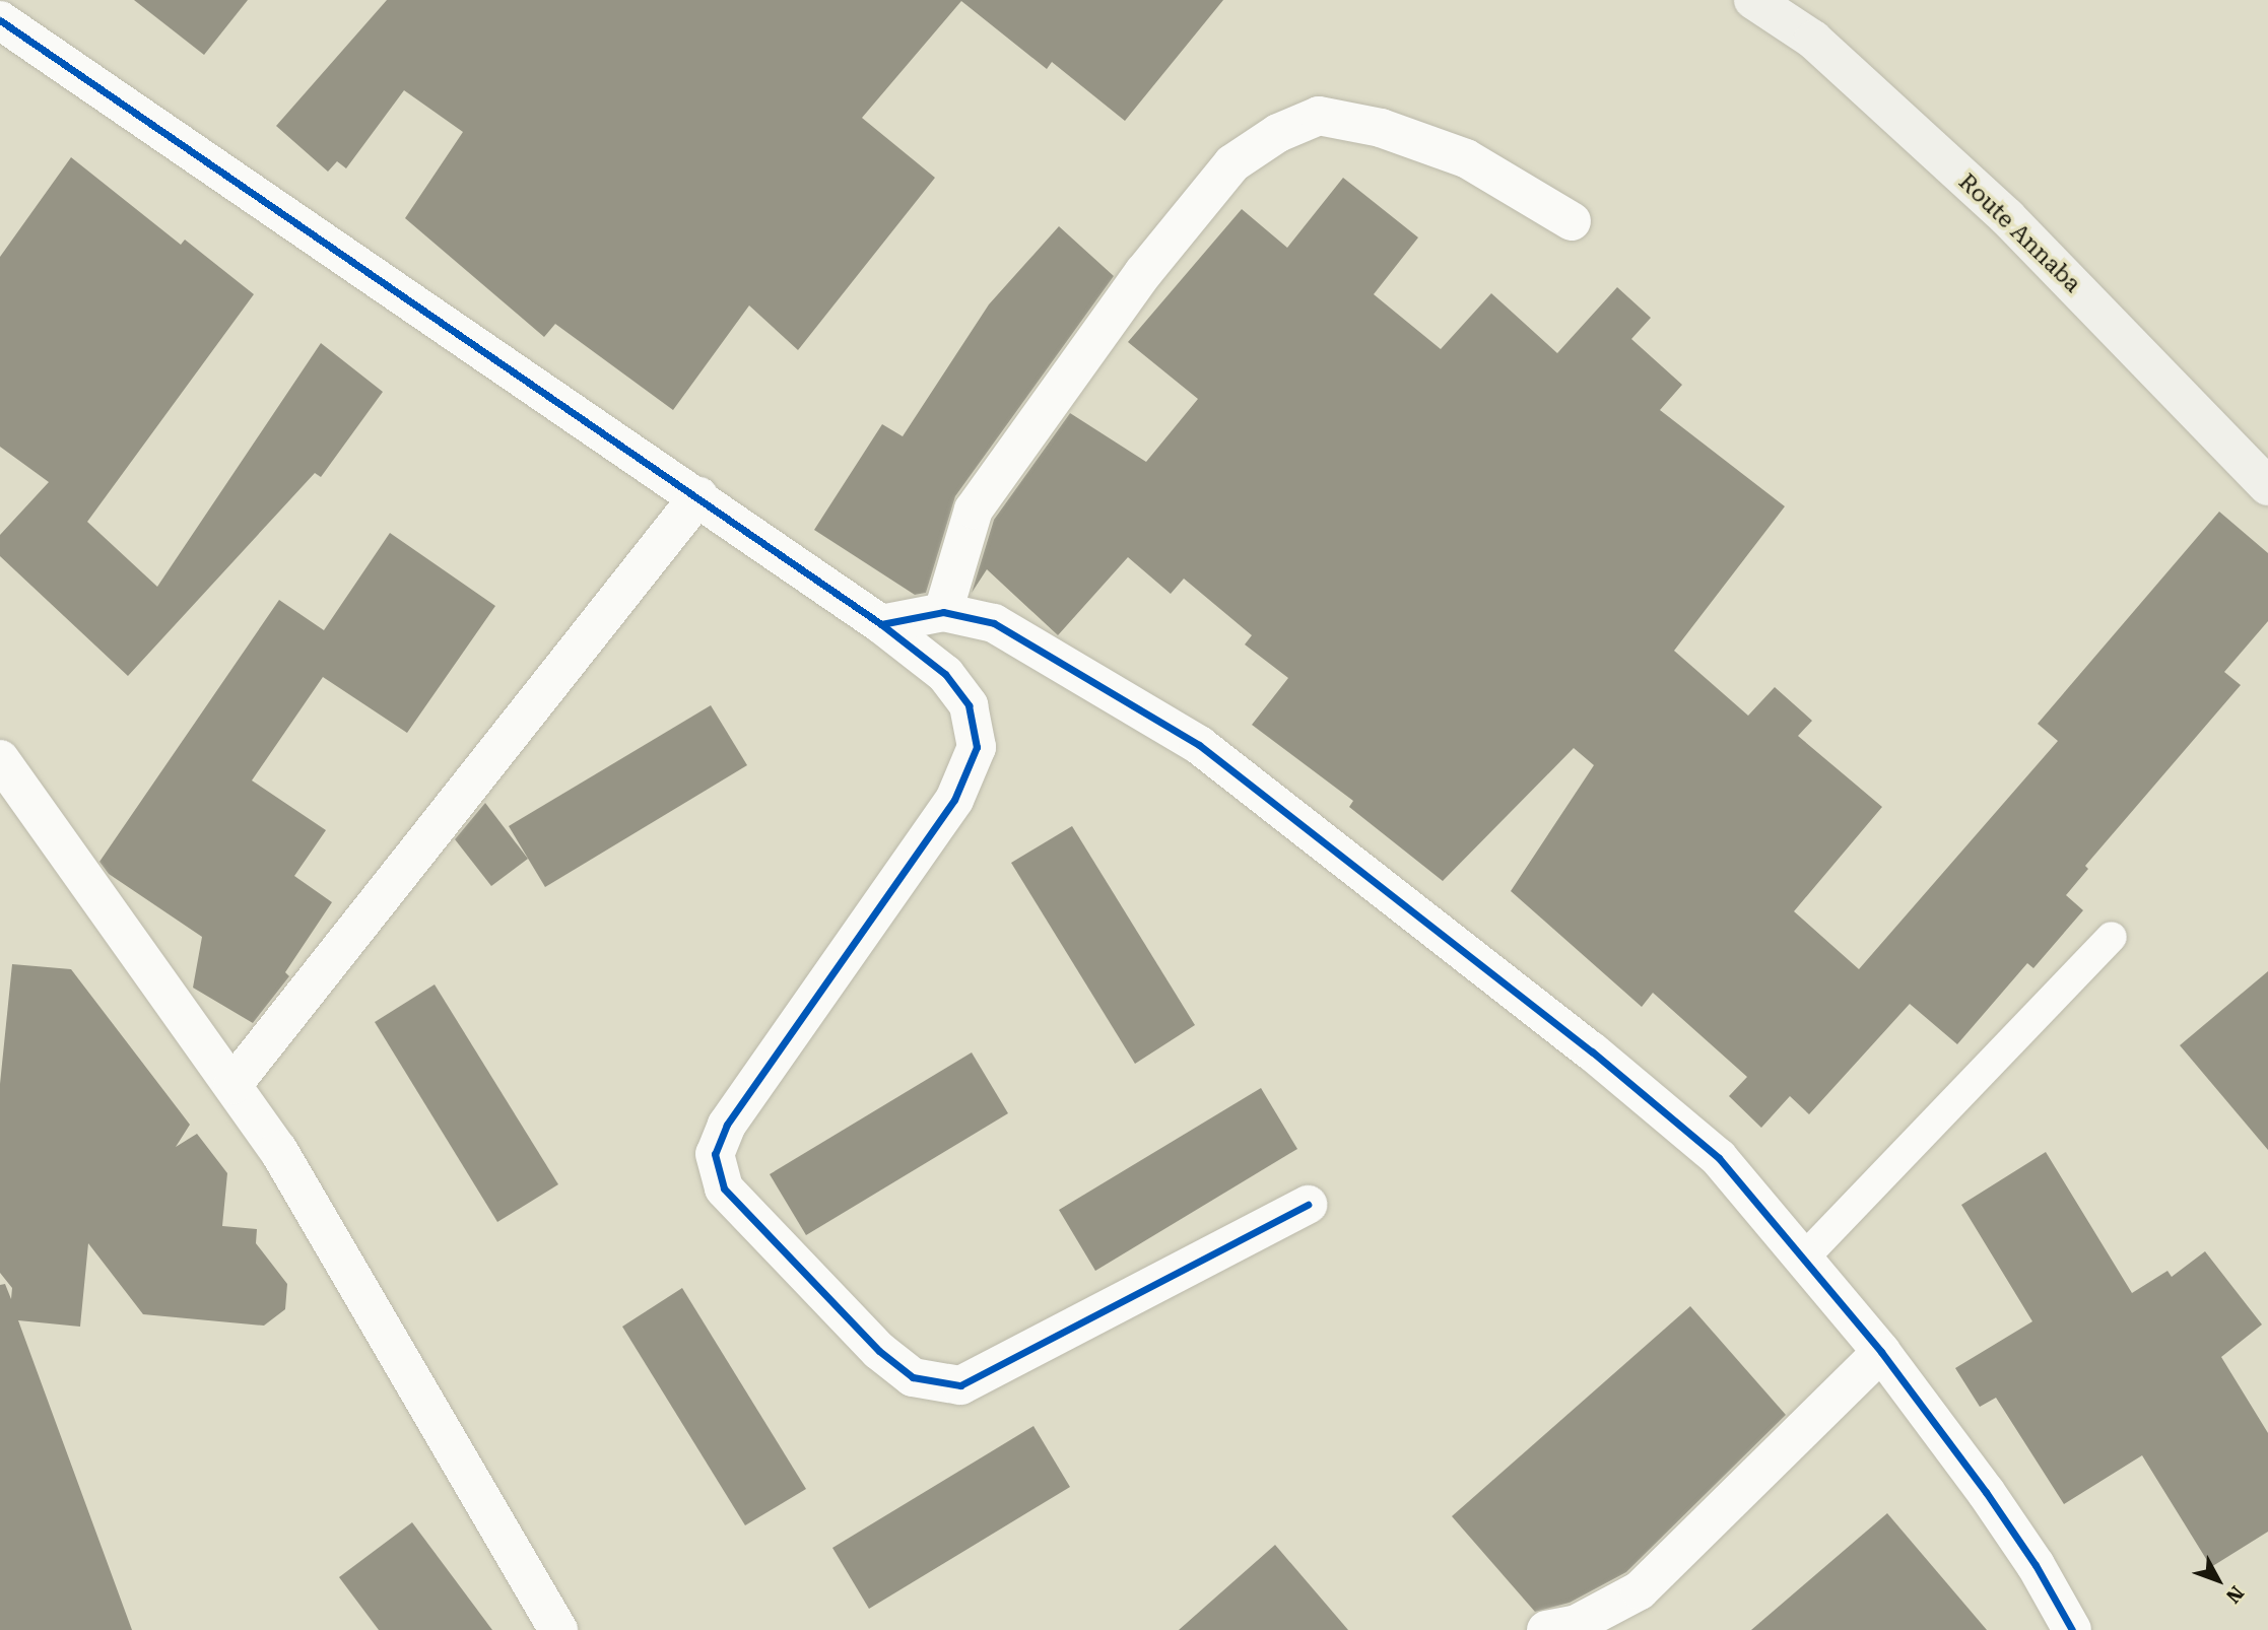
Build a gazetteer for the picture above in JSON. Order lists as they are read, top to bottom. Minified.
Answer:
{"streets":{"main road":["Route Annaba"]},"north":"bottom right"}
